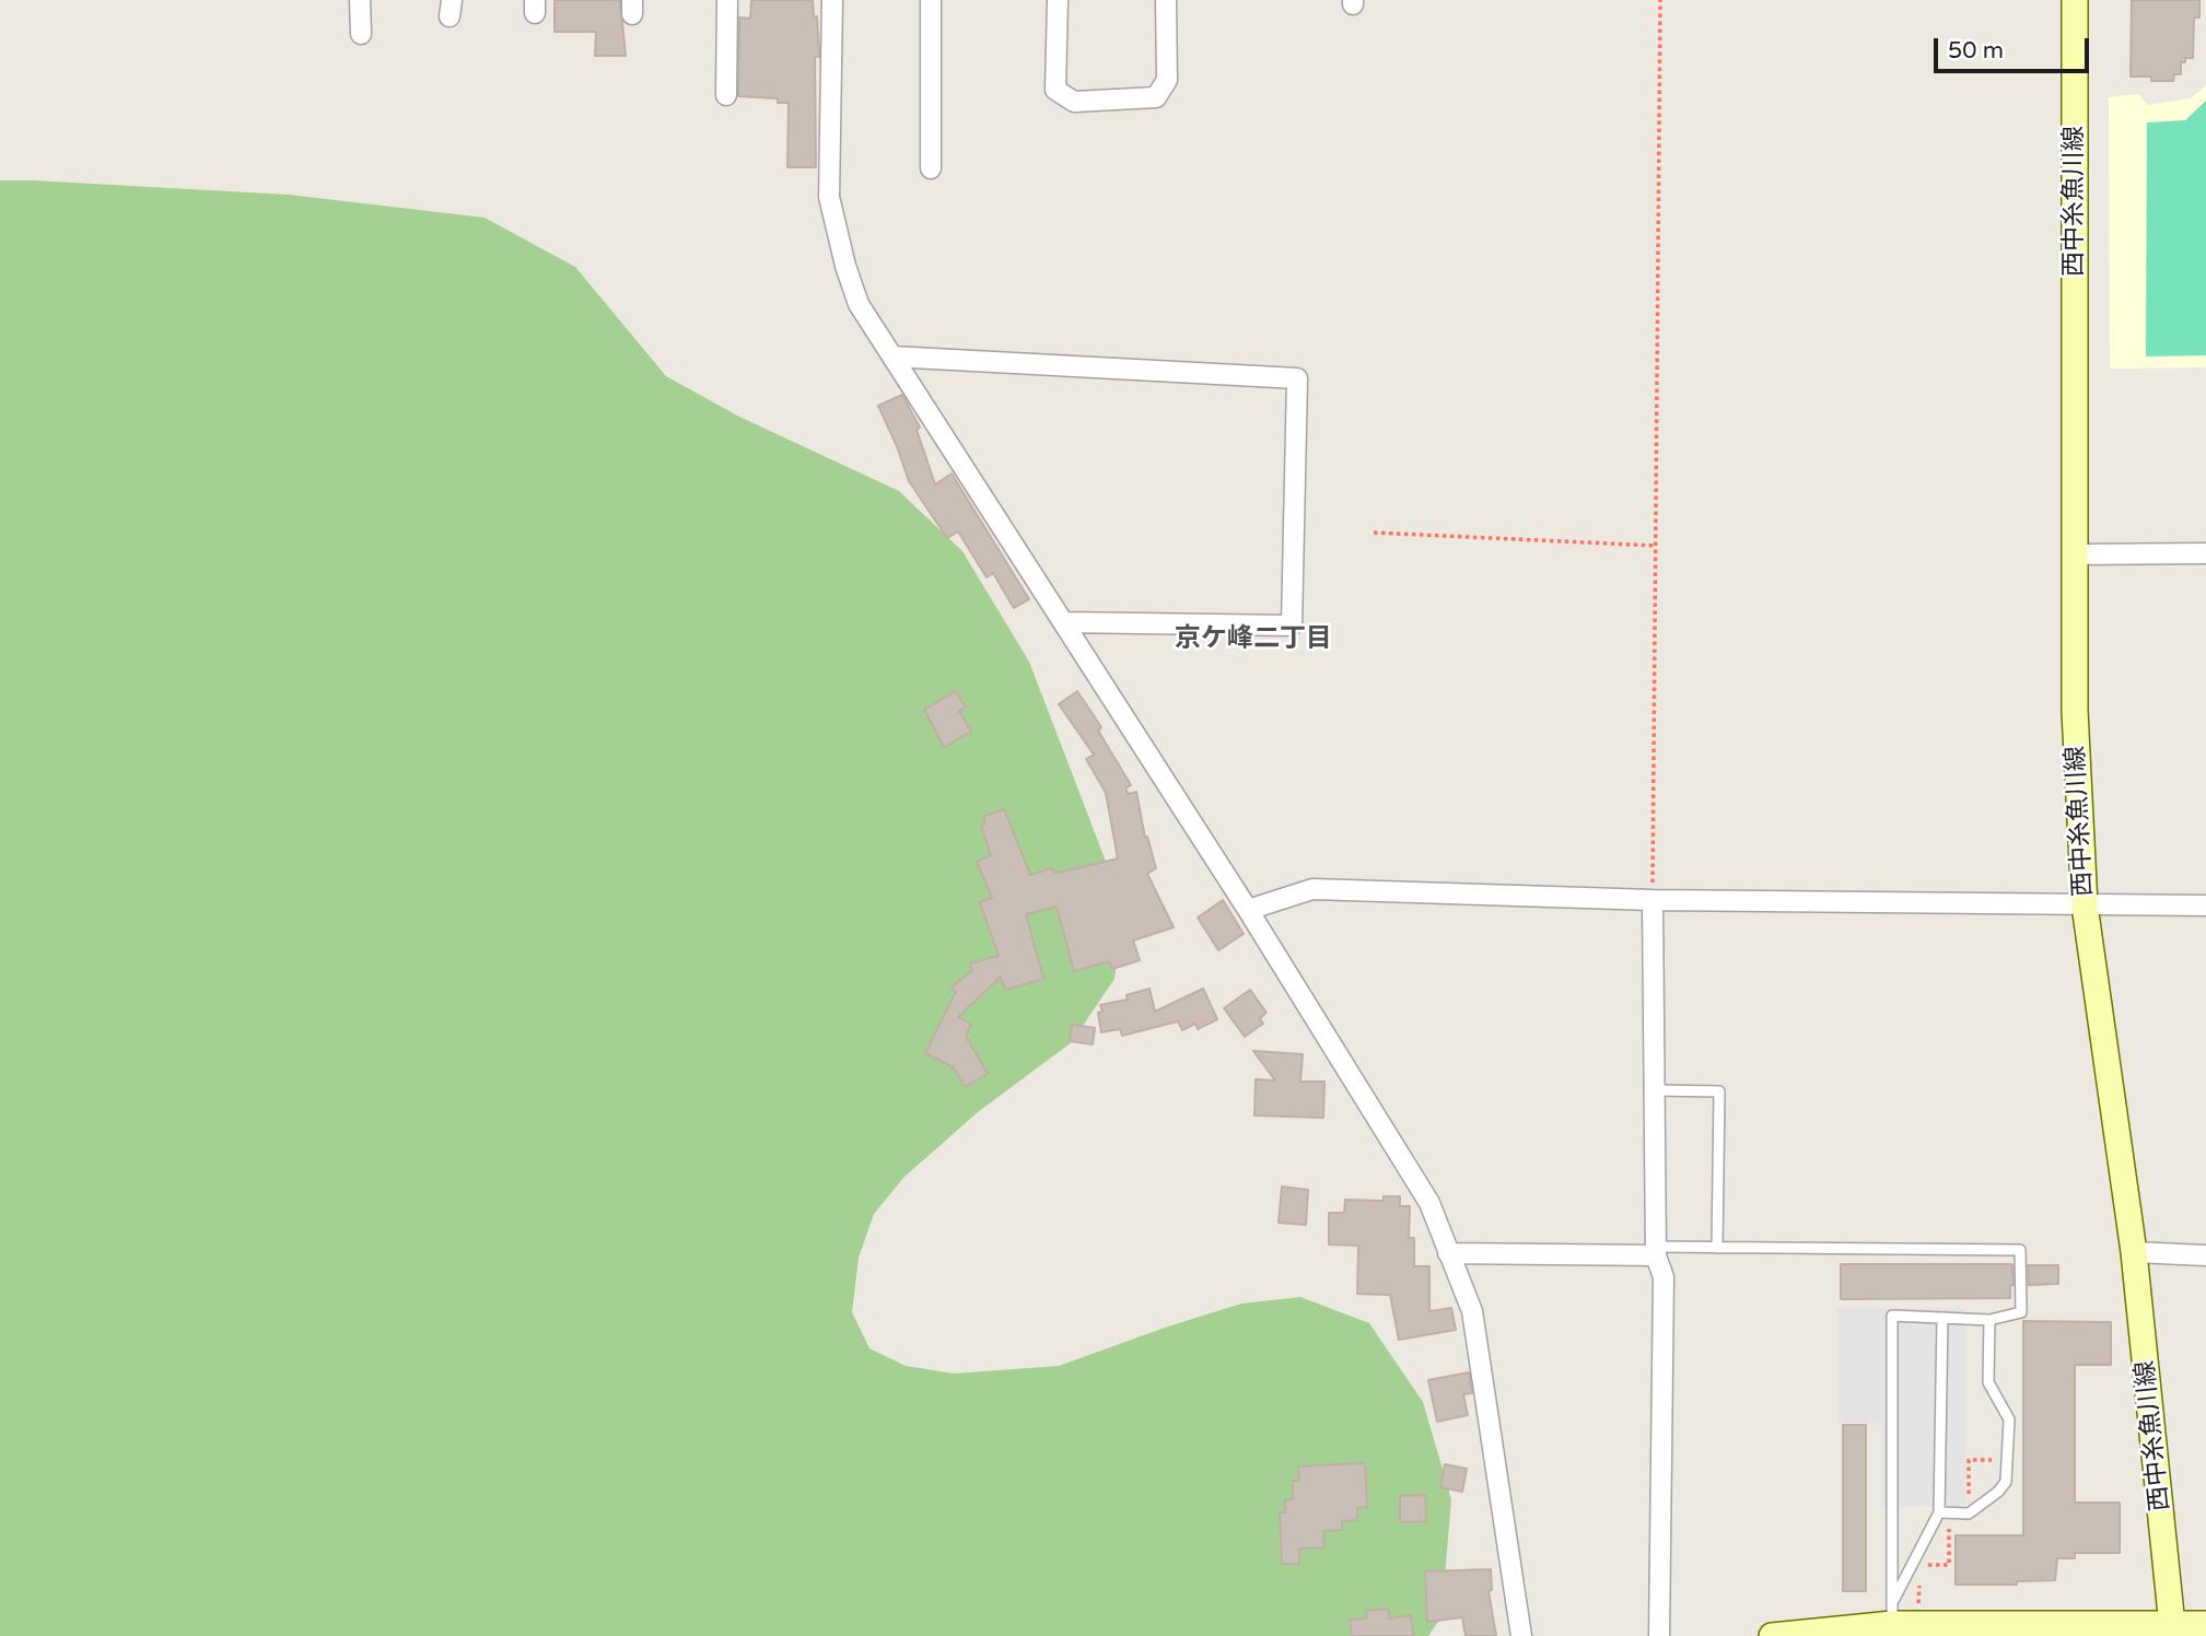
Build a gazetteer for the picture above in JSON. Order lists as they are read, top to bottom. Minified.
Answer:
{"streets":{"main road":["西中糸魚川線"]},"districts":["京ケ峰二丁目"],"scale_bar":"50 m"}
